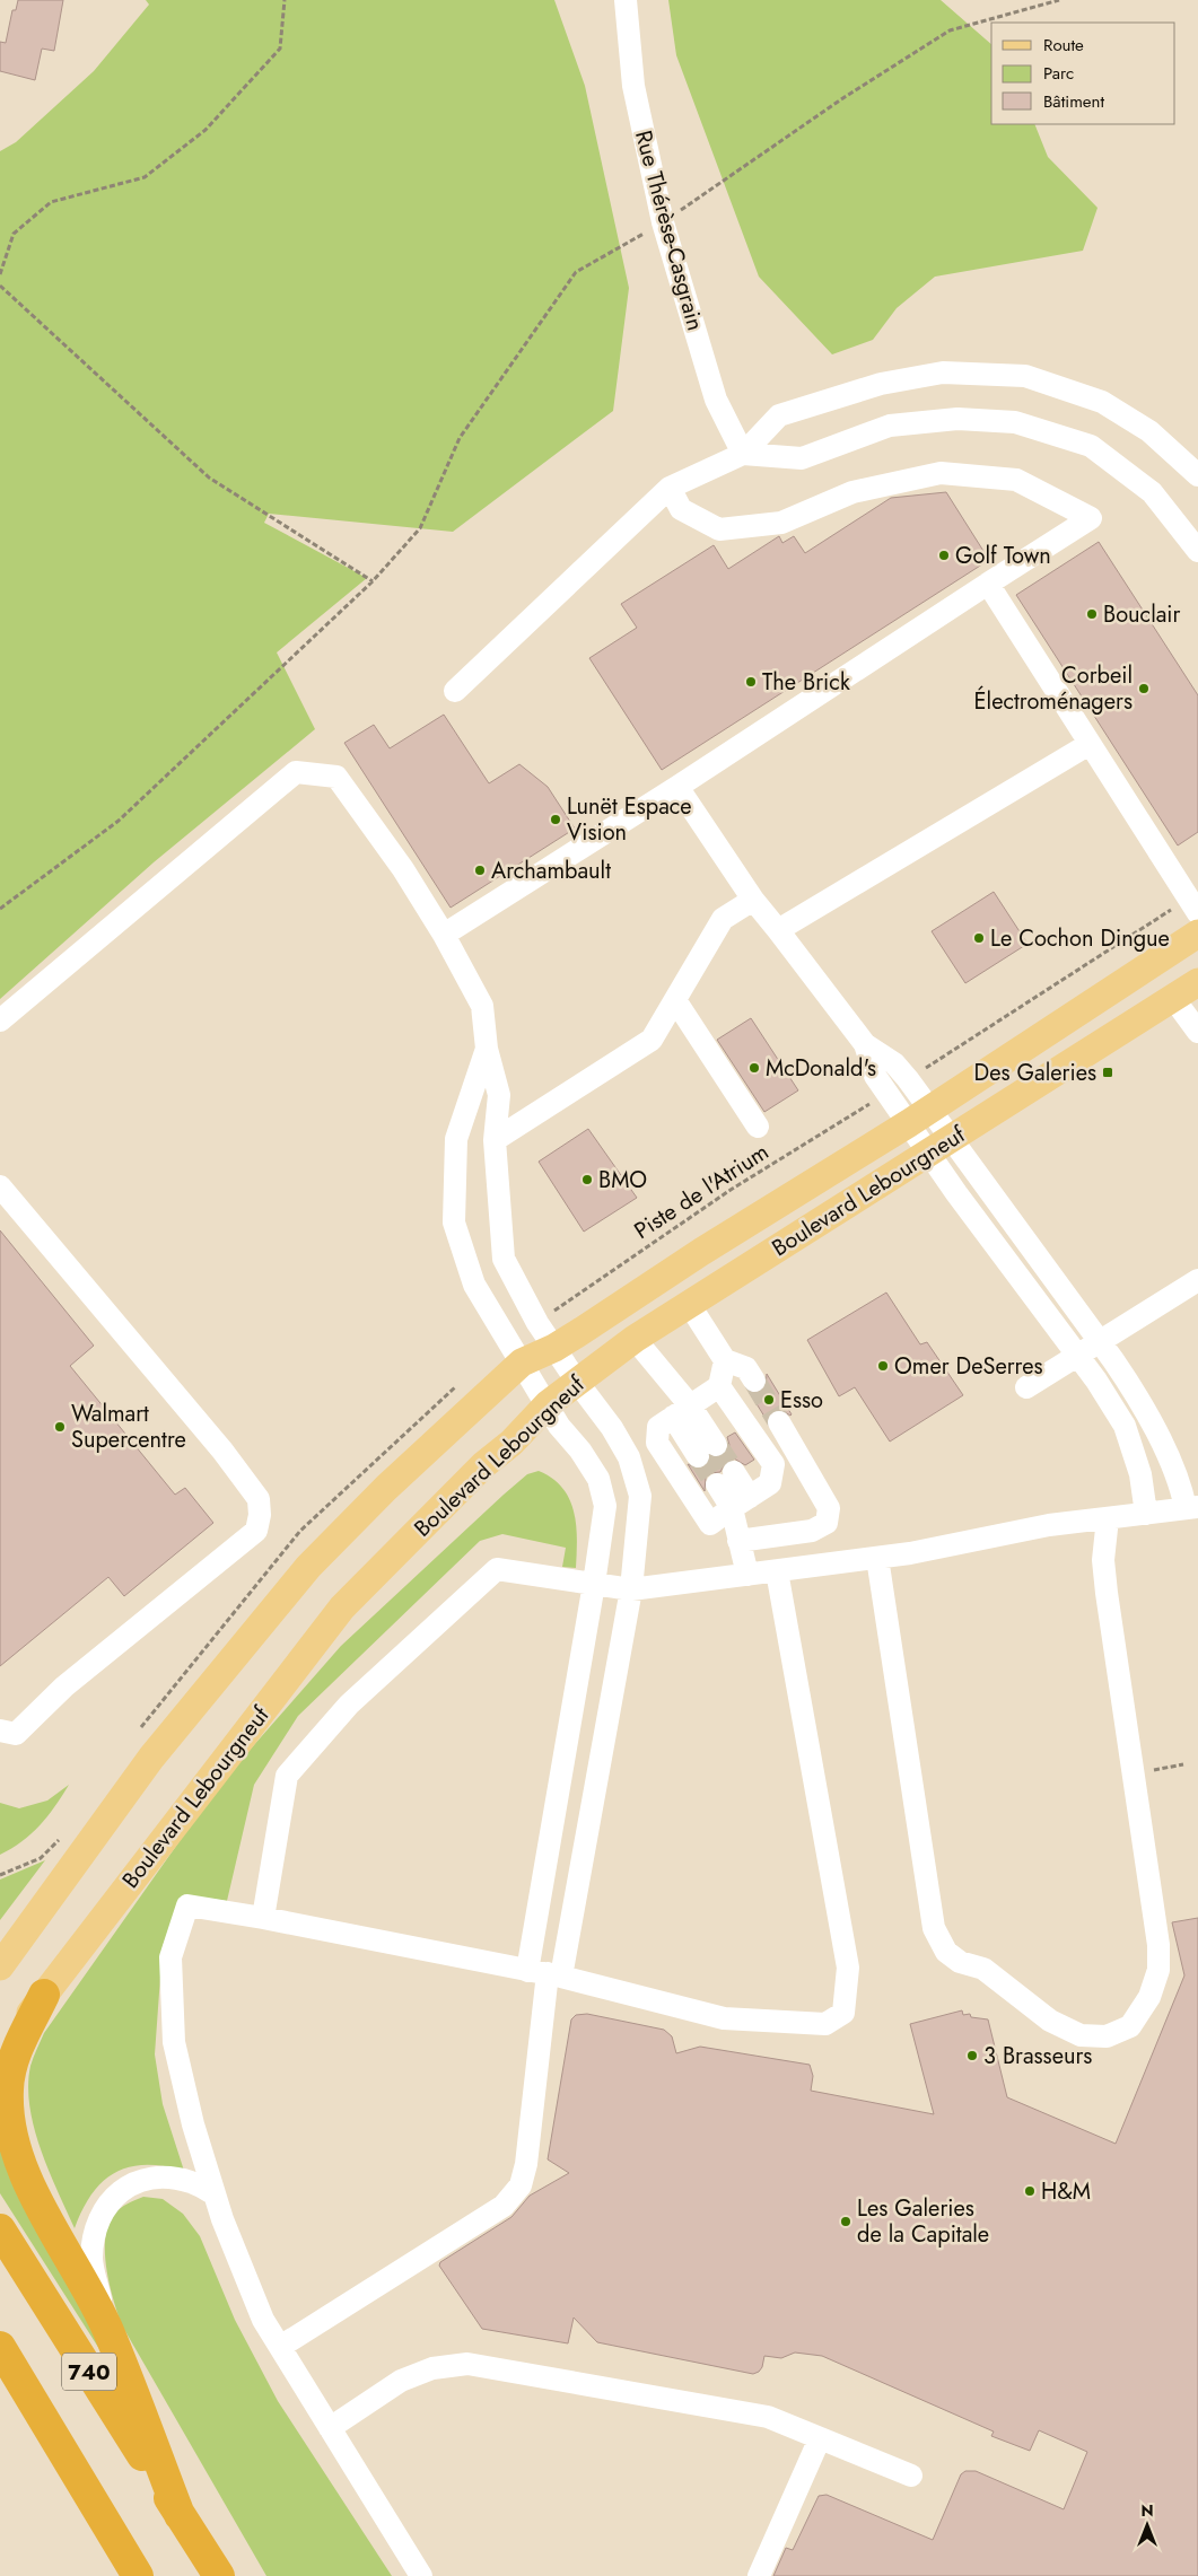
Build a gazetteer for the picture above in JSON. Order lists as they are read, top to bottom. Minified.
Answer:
{"streets":{"highway":["740"],"main road":["Boulevard Lebourgneuf"],"street":["Rue Thérèse-Casgrain"],"path":["Piste de l'Atrium"]},"places":{"other":["Golf Town","Bouclair","The Brick","Corbeil Électroménagers","Lunët Espace Vision","Archambault","Le Cochon Dingue","McDonald's","BMO","Omer DeSerres","Esso","Walmart Supercentre","3 Brasseurs","H&M","Les Galeries de la Capitale"],"transit":["Des Galeries"]},"legend":["Route","Parc","Bâtiment"],"north":"top"}
